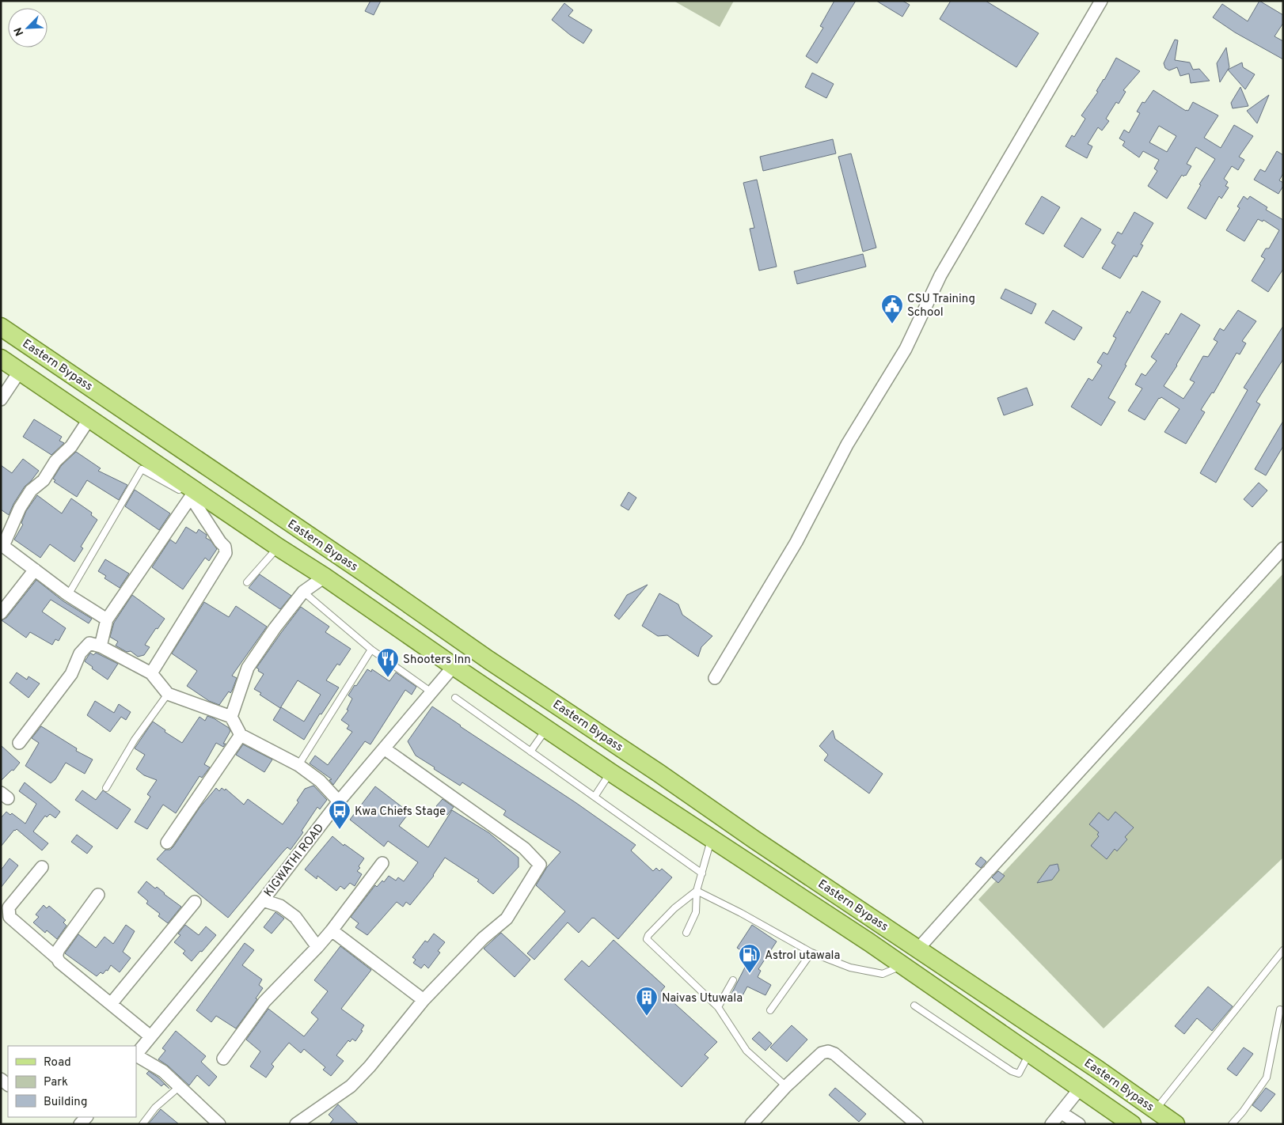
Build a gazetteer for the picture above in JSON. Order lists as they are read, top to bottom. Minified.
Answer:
{"streets":{"main road":["Eastern Bypass"],"street":["KIGWATHI ROAD"]},"crossings":[["Eastern Bypass","KIGWATHI ROAD"]],"places":{"public building":["CSU Training School"],"restaurant":["Shooters Inn"],"bus stop":["Kwa Chiefs Stage"],"fuel station":["Astrol utawala"],"building":["Naivas Utuwala"]},"legend":["Road","Park","Building"],"north":"bottom left"}
